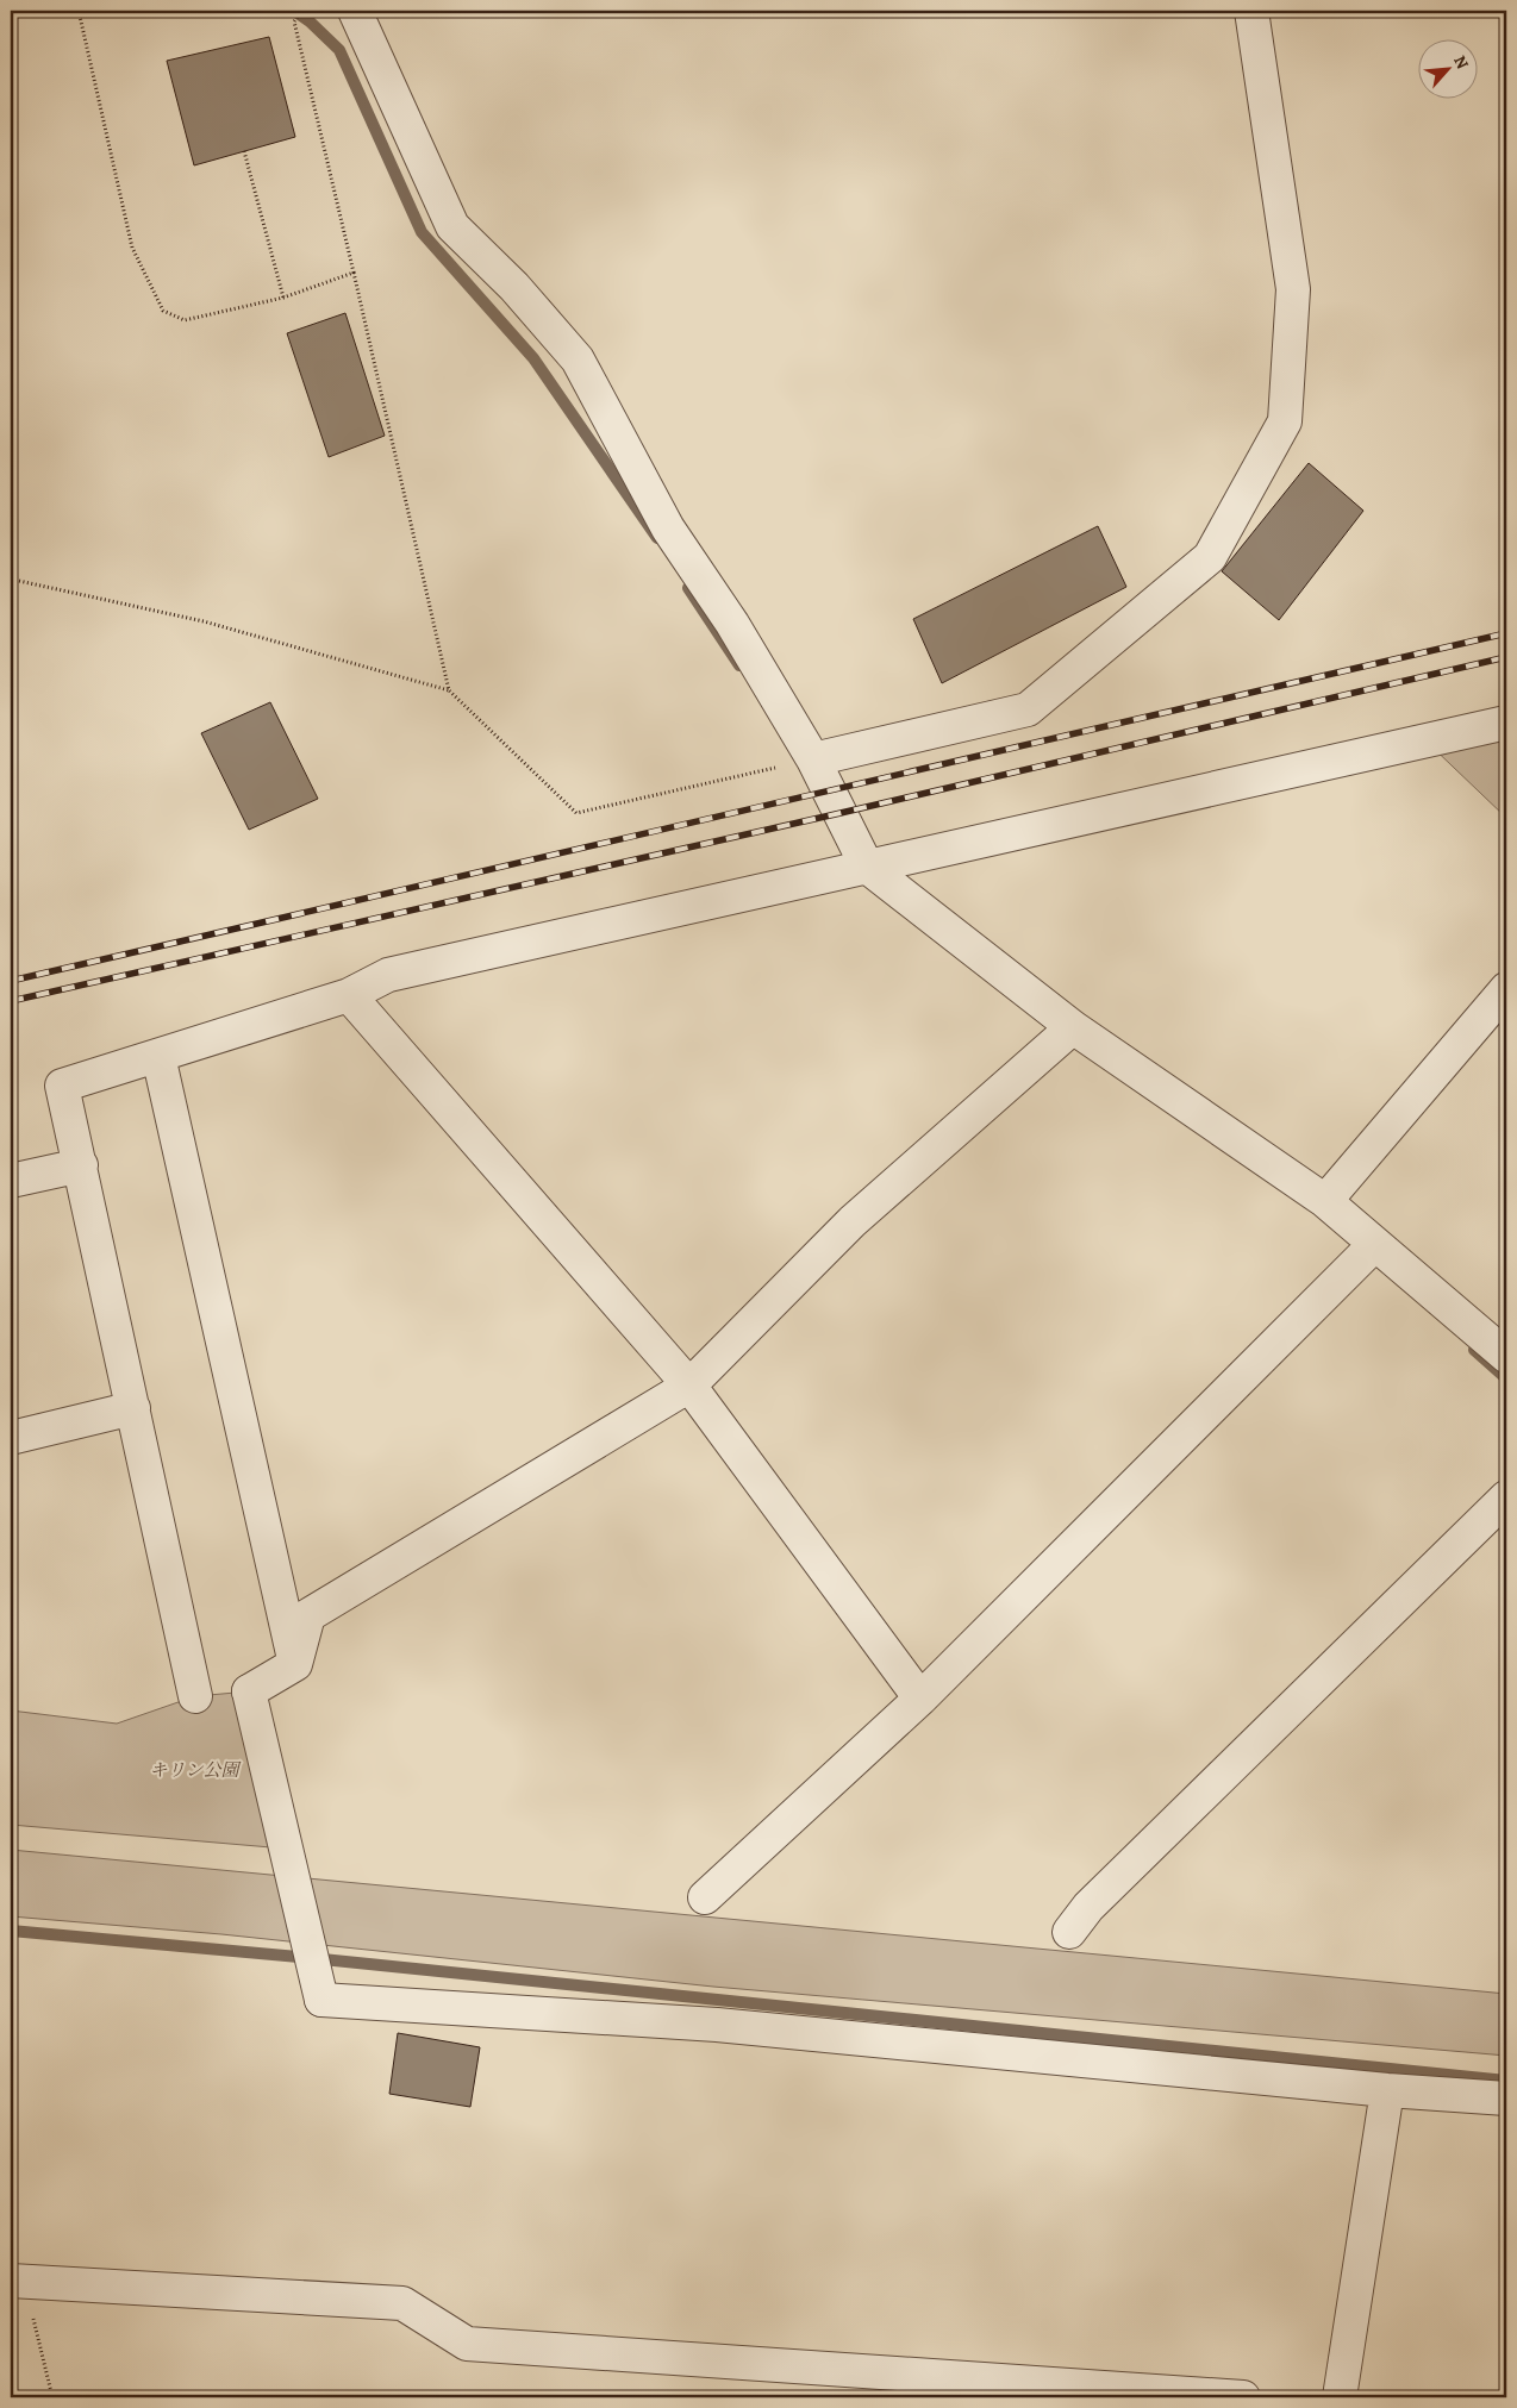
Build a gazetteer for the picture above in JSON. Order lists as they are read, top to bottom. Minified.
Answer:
{"parks":["キリン公園"],"north":"top right"}
